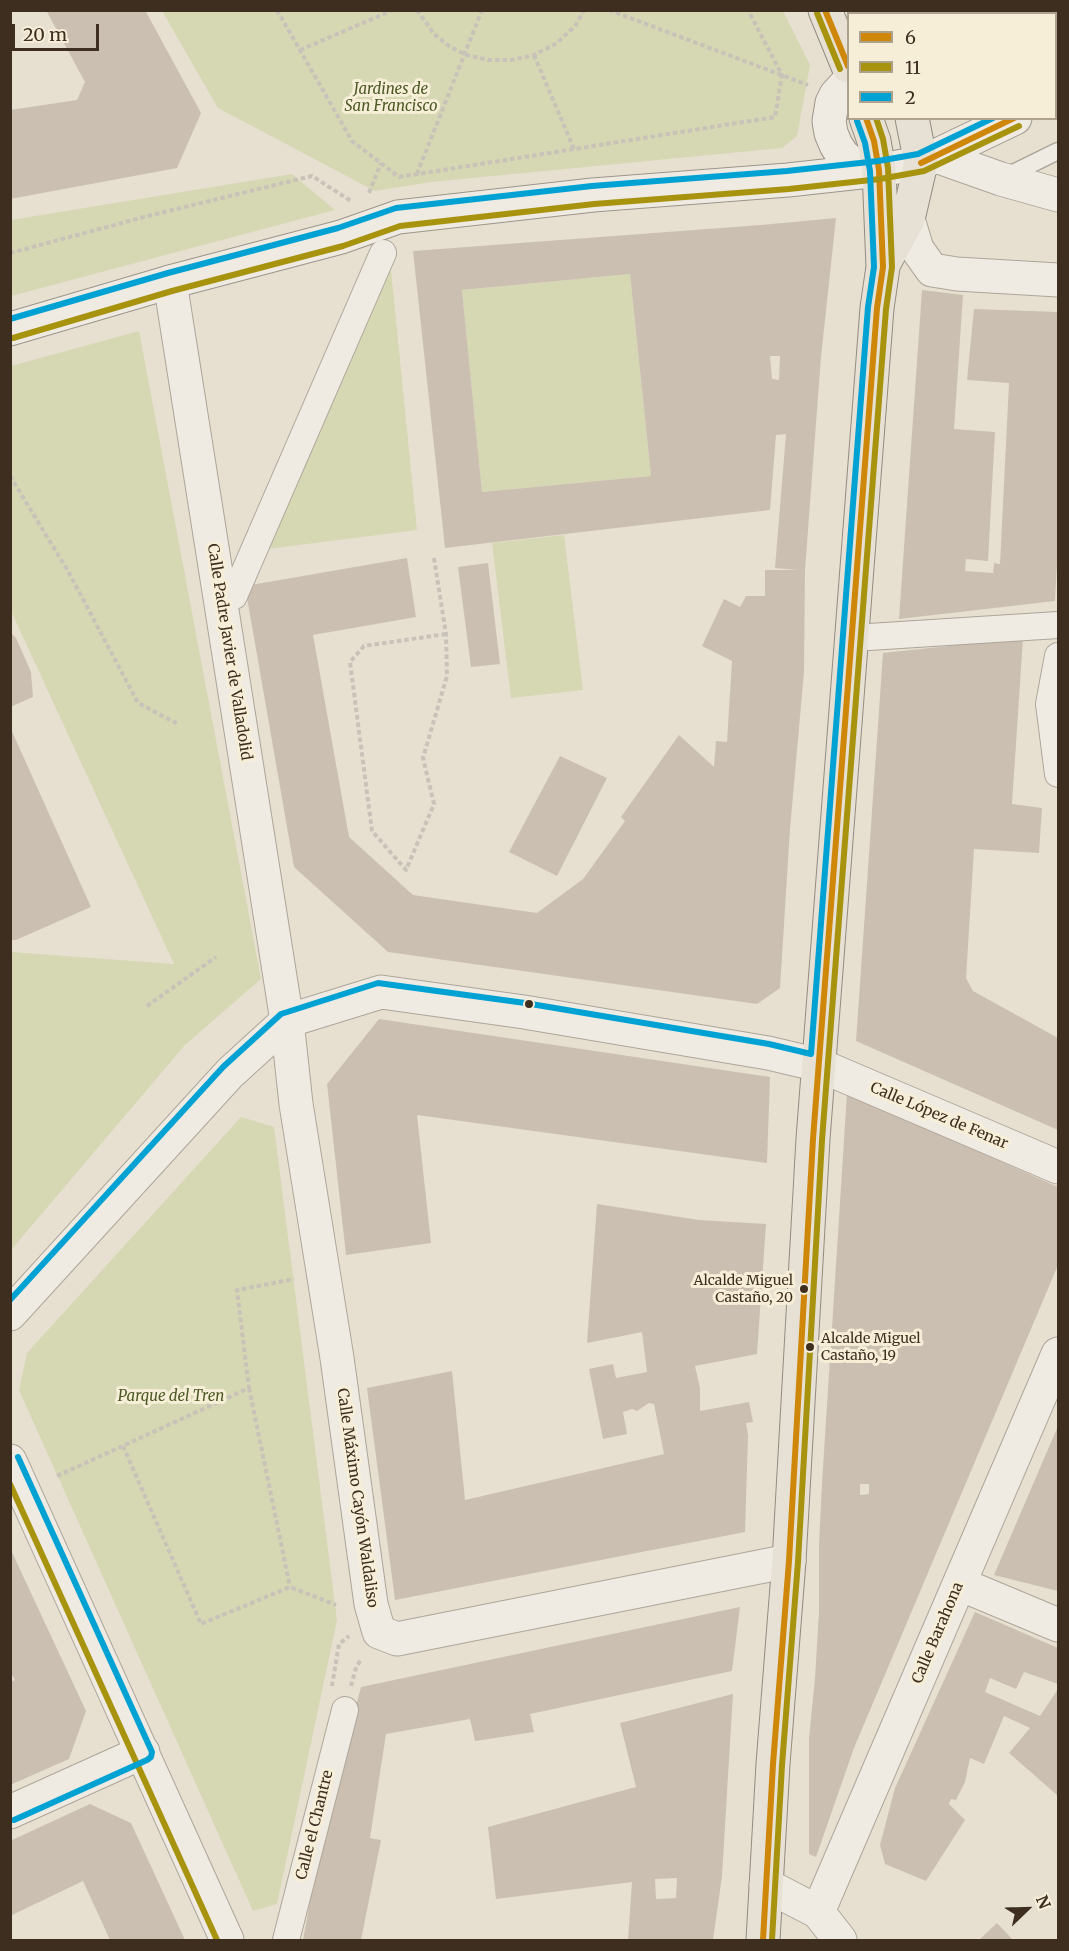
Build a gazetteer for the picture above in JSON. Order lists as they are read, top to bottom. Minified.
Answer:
{"streets":{"street":["Calle Padre Javier de Valladolid","Calle López de Fenar","Calle Máximo Cayón Waldaliso","Calle Barahona","Calle el Chantre"]},"crossings":[["Calle Padre Javier de Valladolid","Calle López de Fenar"],["Calle Padre Javier de Valladolid","Calle Máximo Cayón Waldaliso"],["Calle López de Fenar","Calle Máximo Cayón Waldaliso"]],"parks":["Jardines de San Francisco","Parque del Tren"],"places":["Alcalde Miguel Castaño, 20","Alcalde Miguel Castaño, 19"],"lines":["transit line 6","transit line 11","transit line 2"],"legend":["6","11","2"],"scale_bar":"20 m","north":"top right"}
